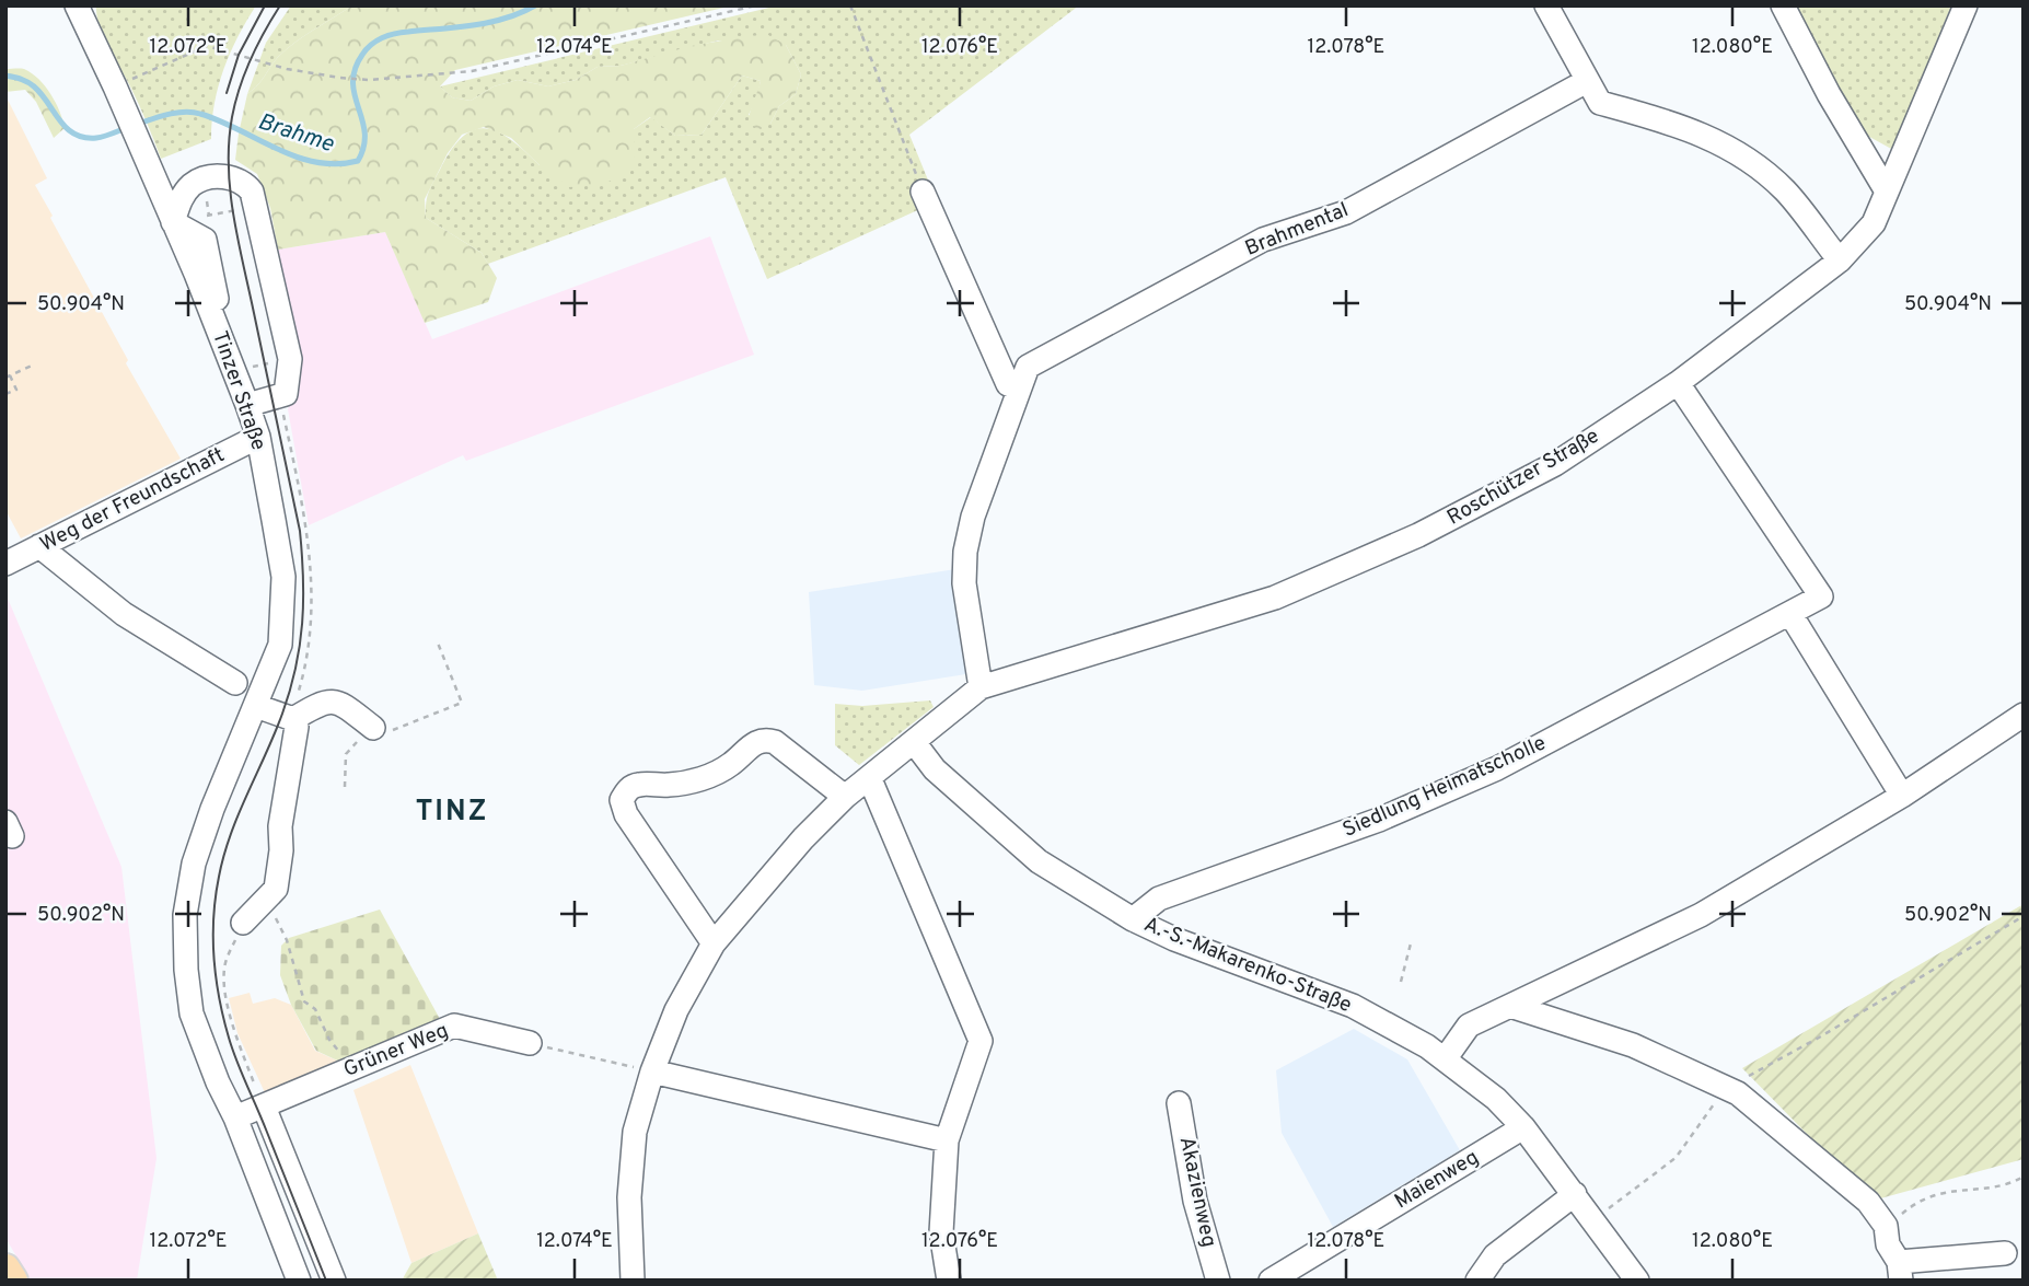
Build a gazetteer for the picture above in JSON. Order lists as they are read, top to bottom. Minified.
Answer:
{"streets":{"street":["Brahmental","Tinzer Straße","Roschützer Straße","Weg der Freundschaft","Siedlung Heimatscholle","A.-S.-Makarenko-Straße","Grüner Weg","Maienweg","Akazienweg"]},"crossings":[["Brahmental","Roschützer Straße"],["Tinzer Straße","Weg der Freundschaft"],["Tinzer Straße","Grüner Weg"],["Roschützer Straße","Siedlung Heimatscholle"],["Roschützer Straße","A.-S.-Makarenko-Straße"],["Siedlung Heimatscholle","A.-S.-Makarenko-Straße"],["A.-S.-Makarenko-Straße","Maienweg"]],"districts":["TINZ"],"water":["Brahme"],"coordinates":["12.072°E","12.074°E","12.076°E","12.078°E","12.080°E","50.904°N","50.902°N"]}
